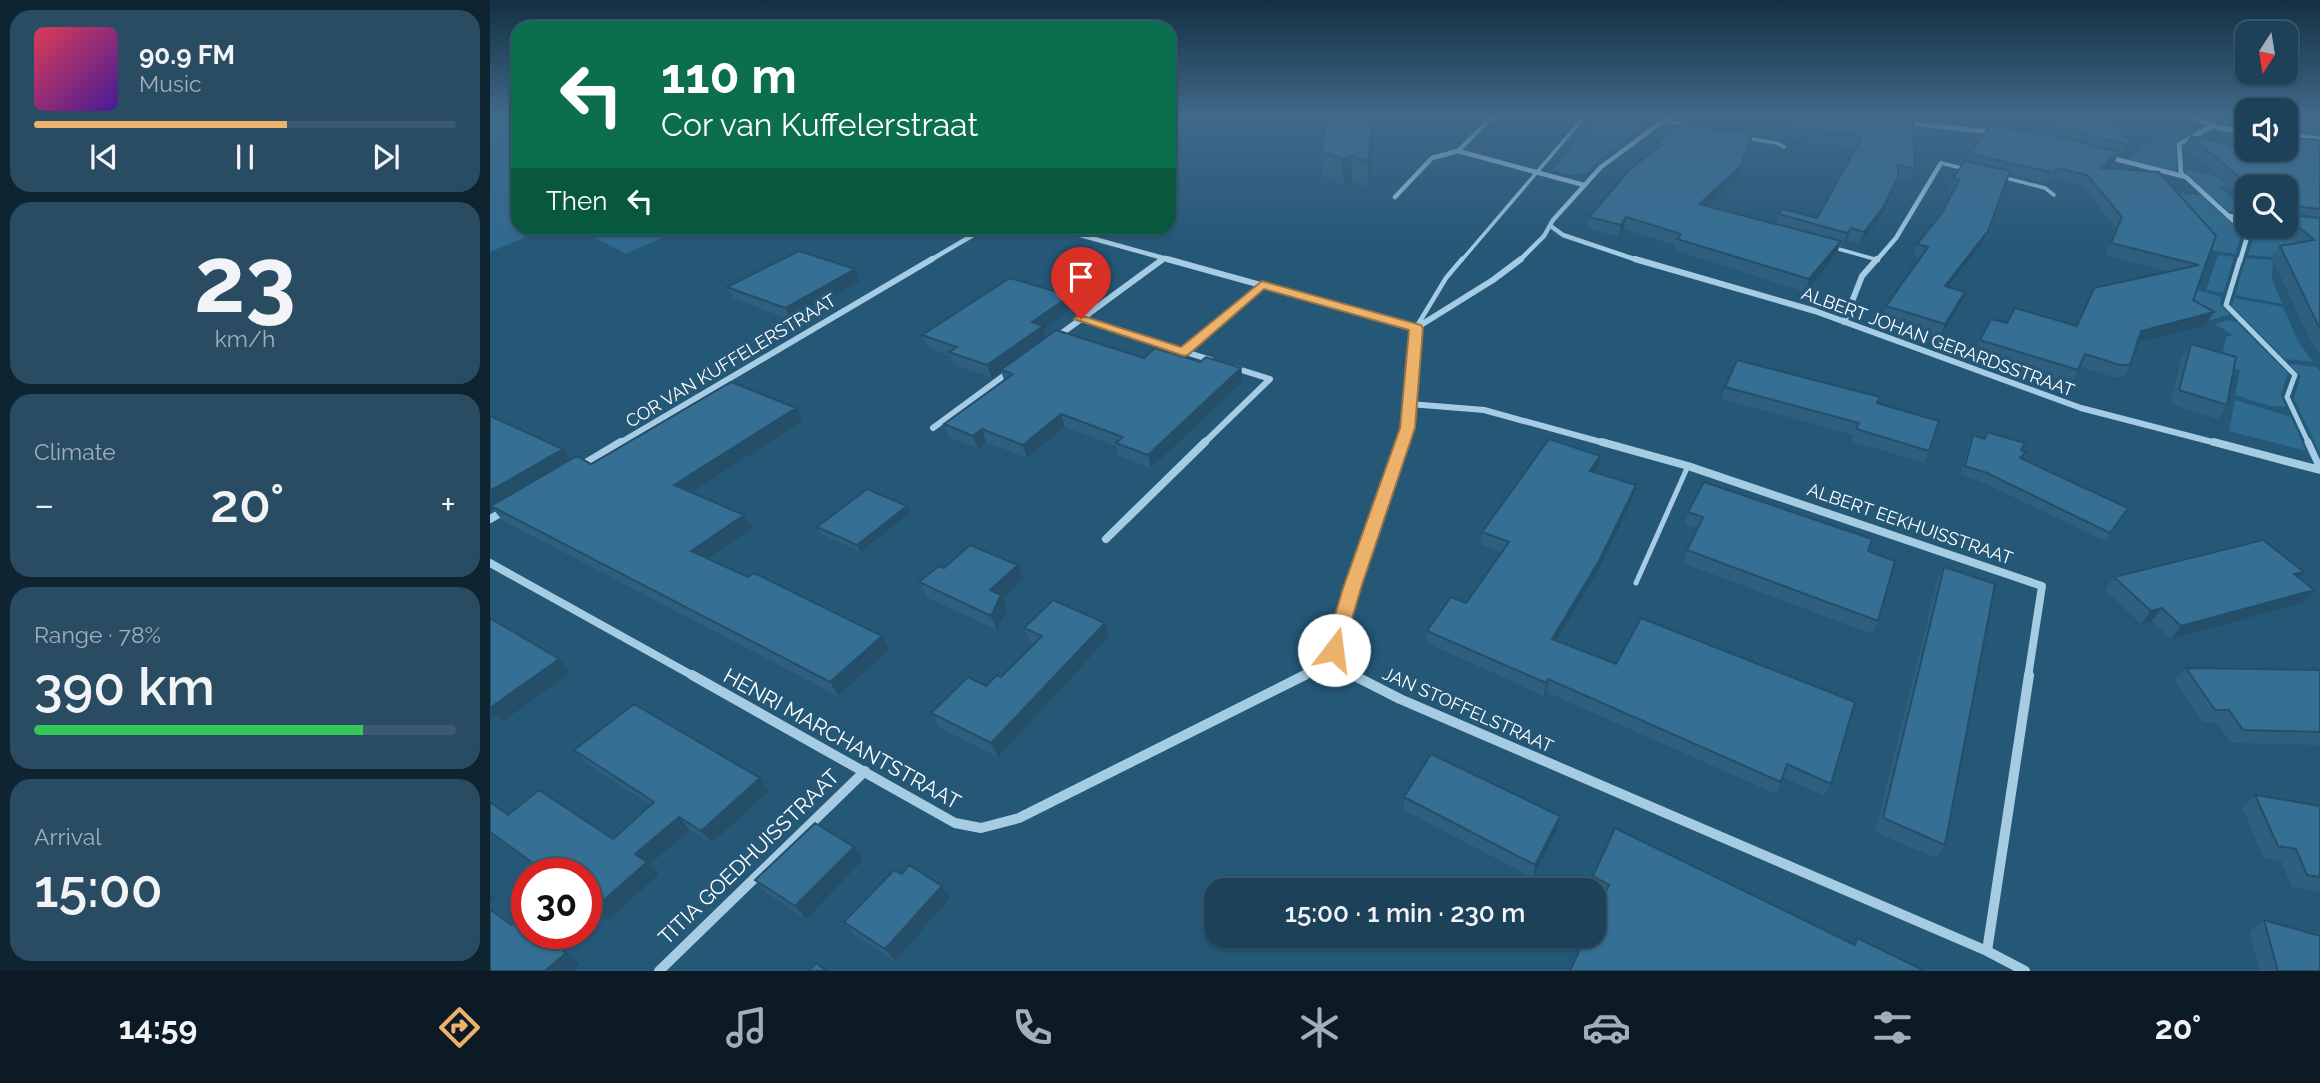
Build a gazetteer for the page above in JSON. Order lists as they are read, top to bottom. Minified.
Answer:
{"streets":{"street":["ALBERT JOHAN GERARDSSTRAAT","COR VAN KUFFELERSTRAAT","ALBERT EEKHUISSTRAAT","JAN STOFFELSTRAAT","HENRI MARCHANTSTRAAT","TITIA GOEDHUISSTRAAT"]},"crossings":[["ALBERT EEKHUISSTRAAT","JAN STOFFELSTRAAT"],["JAN STOFFELSTRAAT","HENRI MARCHANTSTRAAT"],["HENRI MARCHANTSTRAAT","TITIA GOEDHUISSTRAAT"]],"north":"bottom","page":{"turn":["110 m","Cor van Kuffelerstraat"],"song":["90.9 FM","Music"],"then":"Then","tile":[["23","km/h"],"Climate",["Range · 78%","390 km"],["Arrival","15:00"]],"heat":["−","20°","+"],"limit":"30","trip":"15:00 · 1 min · 230 m","tabs":["14:59","20°"]}}
